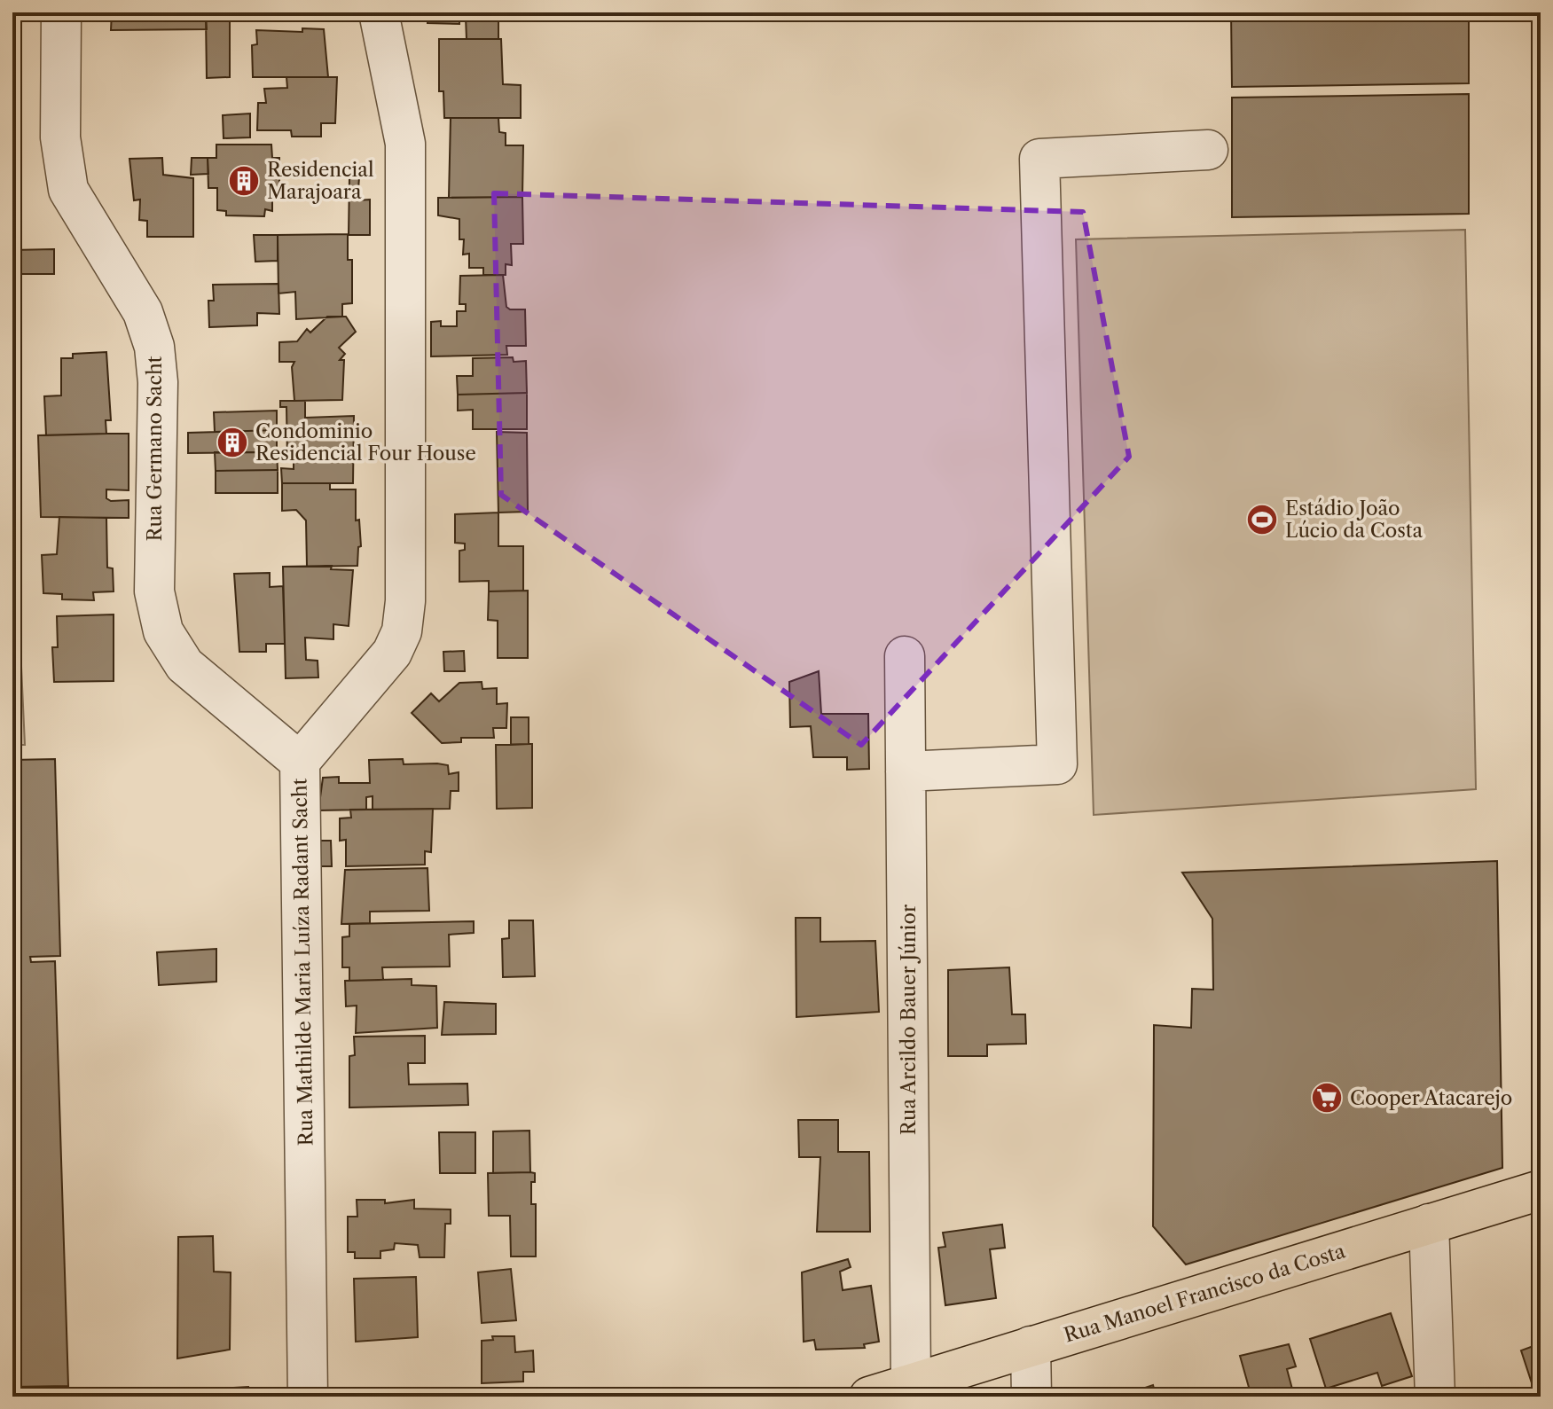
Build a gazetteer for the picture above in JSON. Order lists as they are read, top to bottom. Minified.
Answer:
{"streets":{"main road":["Rua Manoel Francisco da Costa"],"street":["Rua Germano Sacht","Rua Mathilde Maria Luíza Radant Sacht","Rua Arcildo Bauer Júnior"]},"crossings":[["Rua Germano Sacht","Rua Mathilde Maria Luíza Radant Sacht"],["Rua Arcildo Bauer Júnior","Rua Manoel Francisco da Costa"]],"places":{"building":["Residencial Marajoara","Condominio Residencial Four House"],"sports":["Estádio João Lúcio da Costa"],"supermarket":["Cooper Atacarejo"]}}
